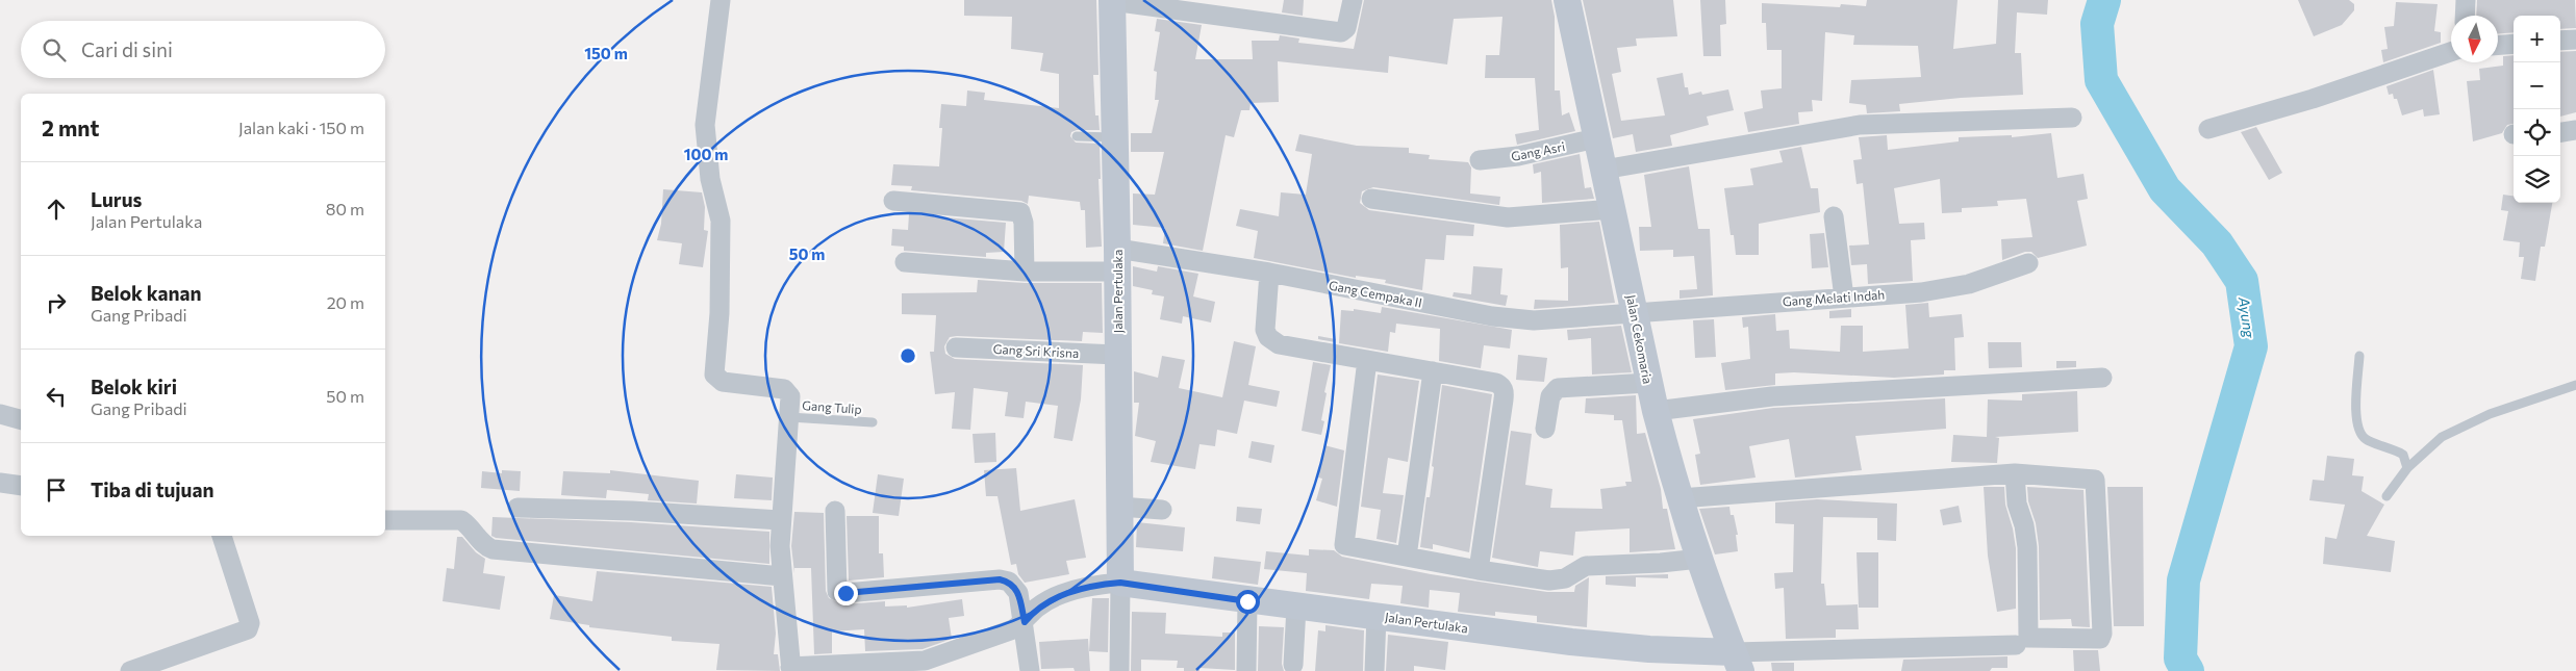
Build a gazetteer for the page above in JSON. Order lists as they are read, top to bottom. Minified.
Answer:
{"streets":{"street":["Gang Asri","Jalan Pertulaka","Gang Cempaka II","Gang Melati Indah","Jalan Cekomaria","Gang Sri Krisna"],"lane":["Gang Tulip"]},"crossings":[["Gang Asri","Jalan Cekomaria"],["Jalan Pertulaka","Gang Cempaka II"],["Jalan Pertulaka","Jalan Cekomaria"],["Jalan Pertulaka","Gang Sri Krisna"],["Gang Cempaka II","Gang Melati Indah"],["Gang Cempaka II","Jalan Cekomaria"],["Gang Melati Indah","Jalan Cekomaria"]],"water":["Ayung"],"north":"bottom","page":{"map_buttons":["+","−"],"search":"Cari di sini","heading":["2 mnt","Jalan kaki · 150 m"],"list":[["Lurus","Jalan Pertulaka","80 m"],["Belok kanan","Gang Pribadi","20 m"],["Belok kiri","Gang Pribadi","50 m"],"Tiba di tujuan"]},"rings":["150 m","100 m","50 m"]}
